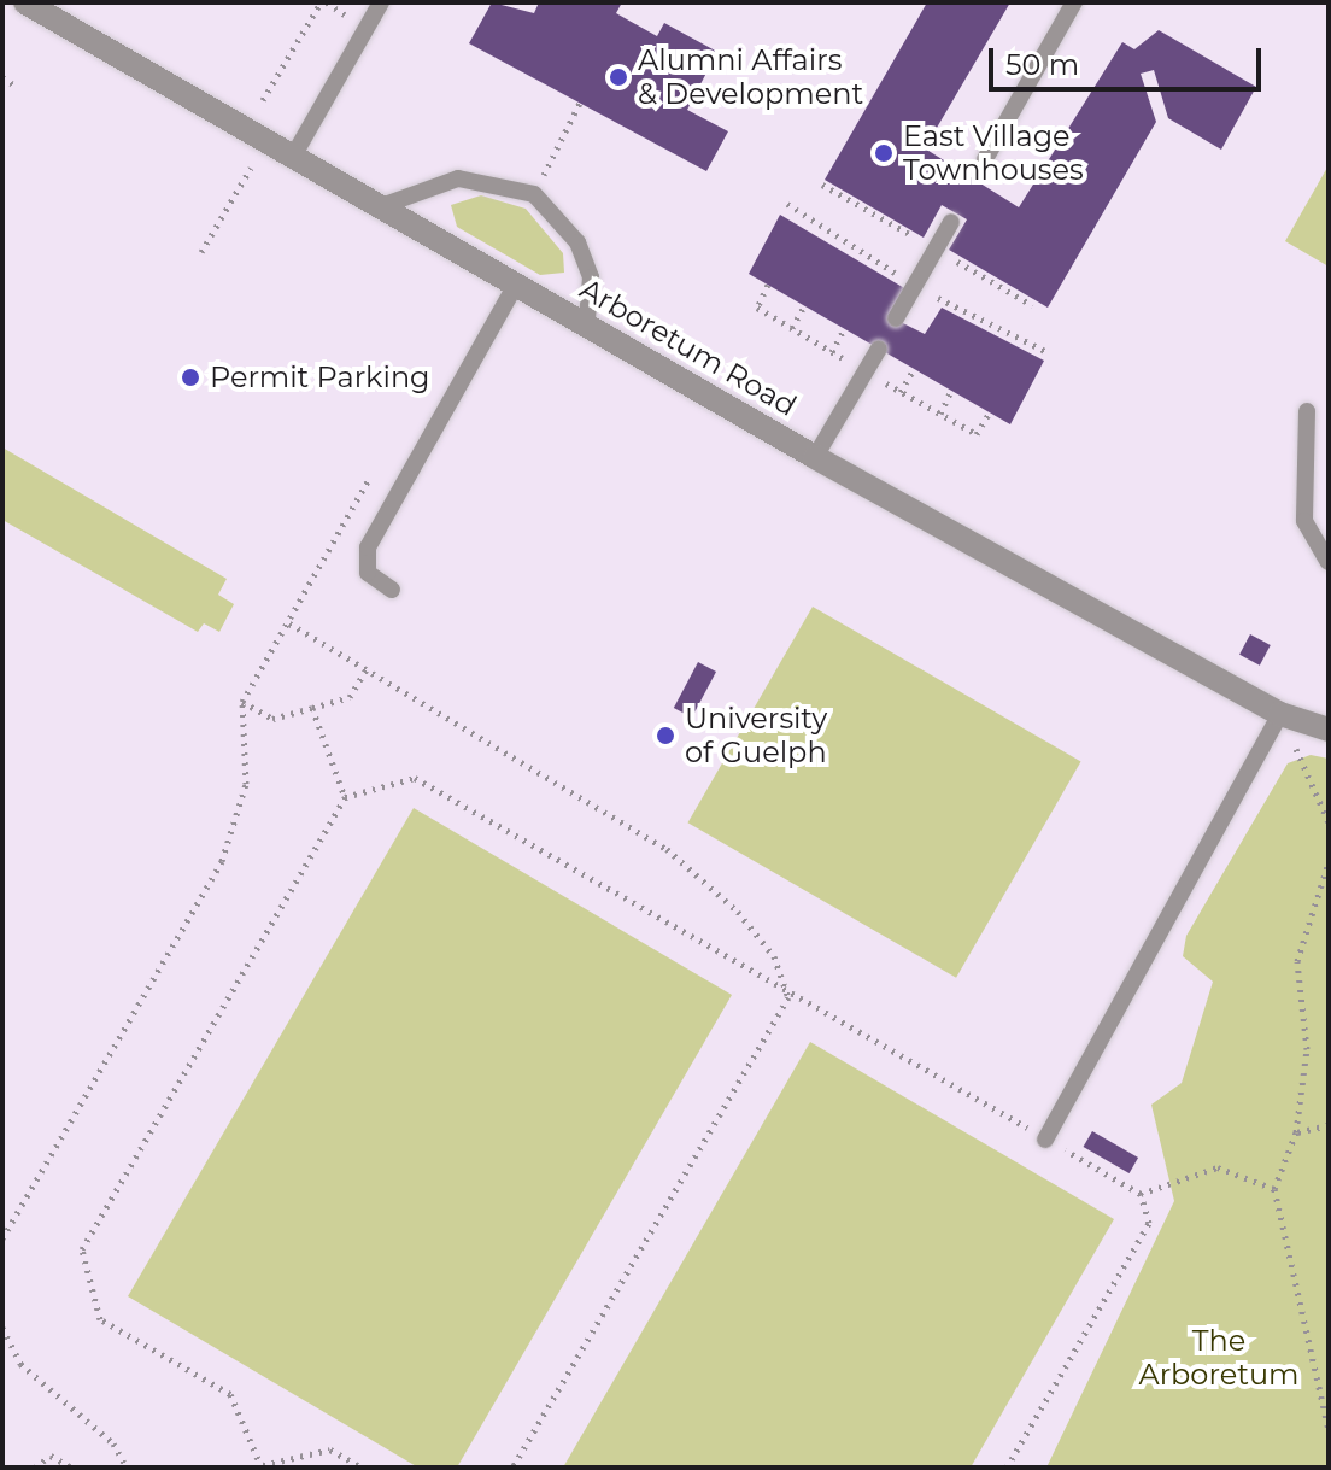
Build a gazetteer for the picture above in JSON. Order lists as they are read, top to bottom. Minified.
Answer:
{"streets":{"street":["Arboretum Road"]},"parks":["The Arboretum"],"places":["Alumni Affairs & Development","East Village Townhouses","Permit Parking","University of Guelph"],"scale_bar":"50 m"}
